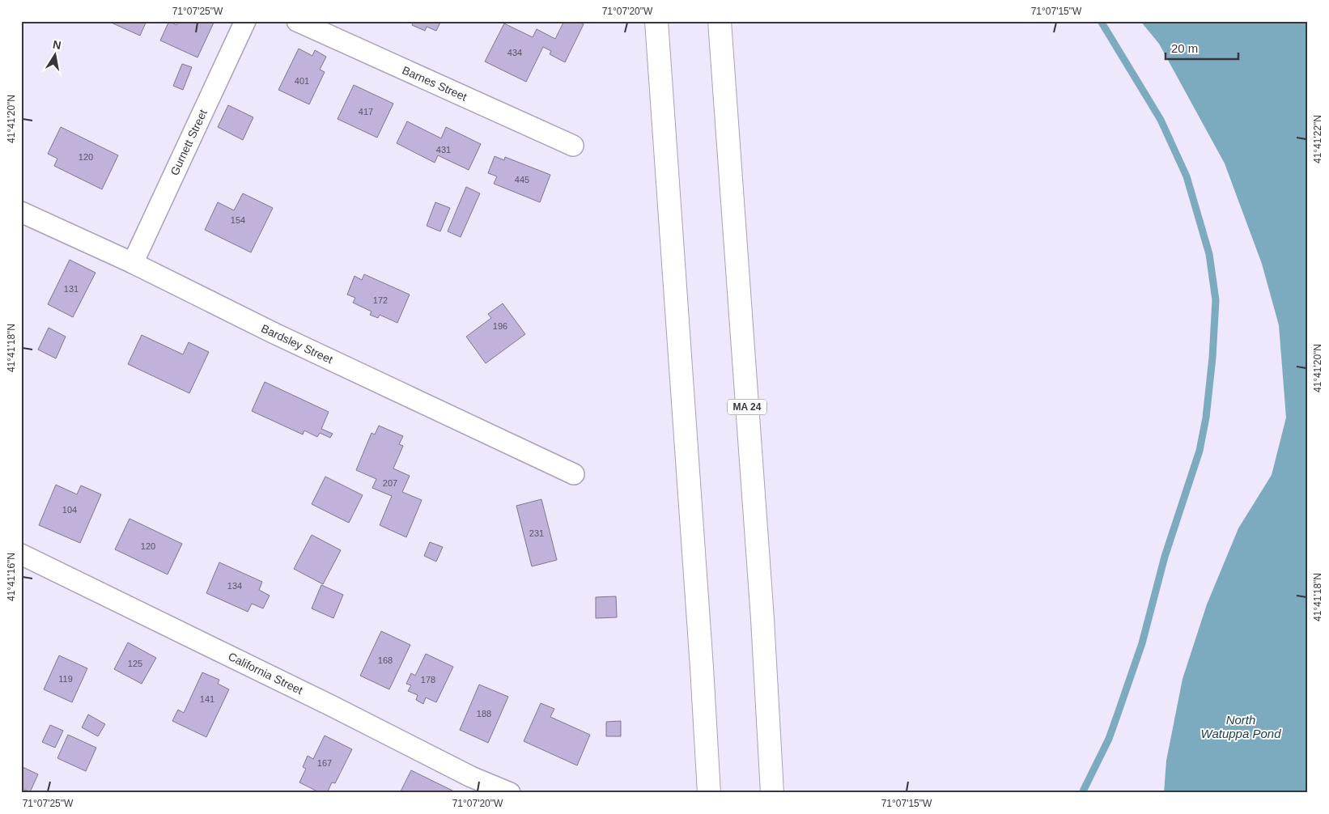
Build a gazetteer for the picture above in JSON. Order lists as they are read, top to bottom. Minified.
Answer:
{"streets":{"highway":["MA 24"],"street":["Barnes Street","Gurnett Street","Bardsley Street","California Street"]},"crossings":[["Gurnett Street","Bardsley Street"]],"water":["North Watuppa Pond"],"house_numbers":["434","401","417","431","120","445","154","131","172","196","207","104","231","120","134","168","125","119","178","141","188","167"],"scale_bar":"20 m","north":"top","coordinates":["71°07'25\"W","71°07'20\"W","71°07'15\"W","41°41'20\"N","41°41'22\"N","41°41'18\"N","41°41'16\"N"]}
